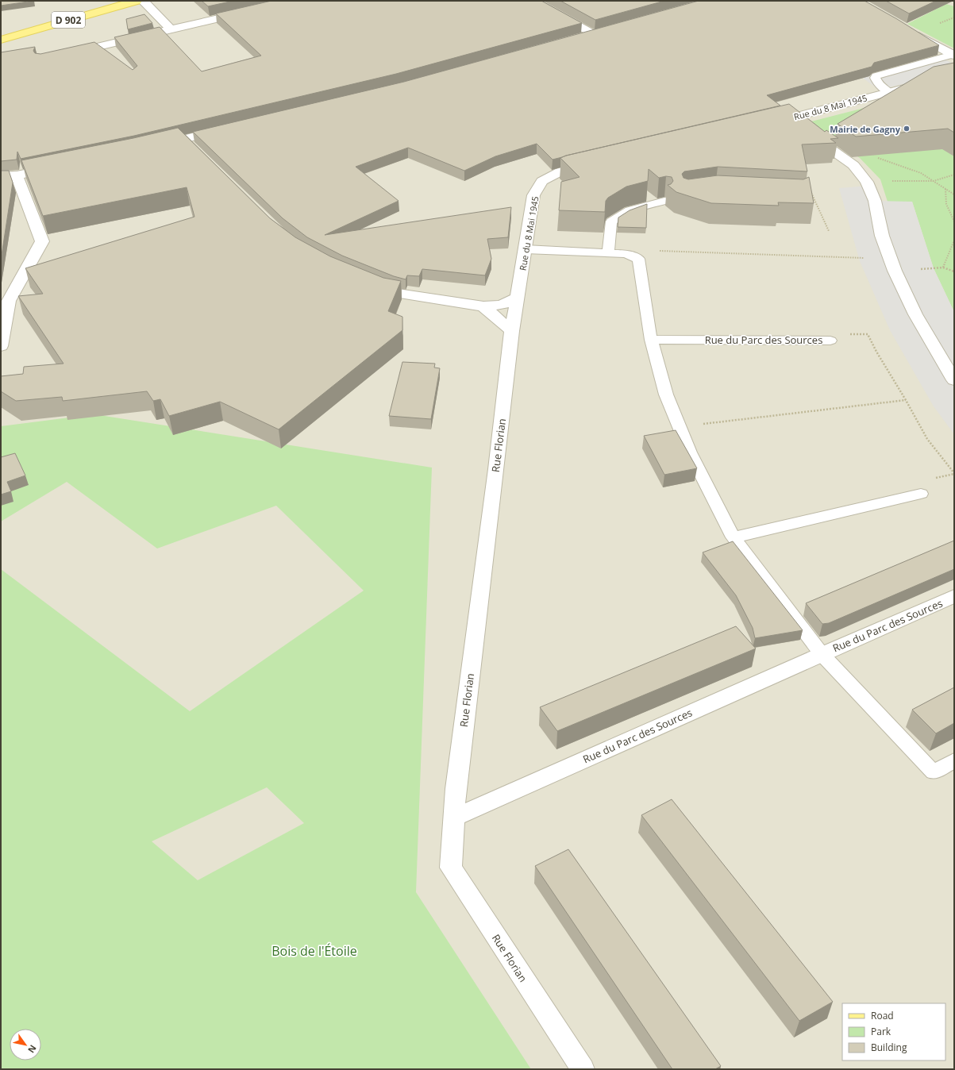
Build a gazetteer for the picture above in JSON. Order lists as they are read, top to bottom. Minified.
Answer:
{"streets":{"main road":["D 902"],"street":["Rue du 8 Mai 1945","Rue du Parc des Sources","Rue Florian"]},"crossings":[["Rue du 8 Mai 1945","Rue Florian"],["Rue du Parc des Sources","Rue Florian"]],"parks":["Bois de l'Étoile"],"places":["Mairie de Gagny"],"legend":["Road","Park","Building"],"north":"bottom right"}
